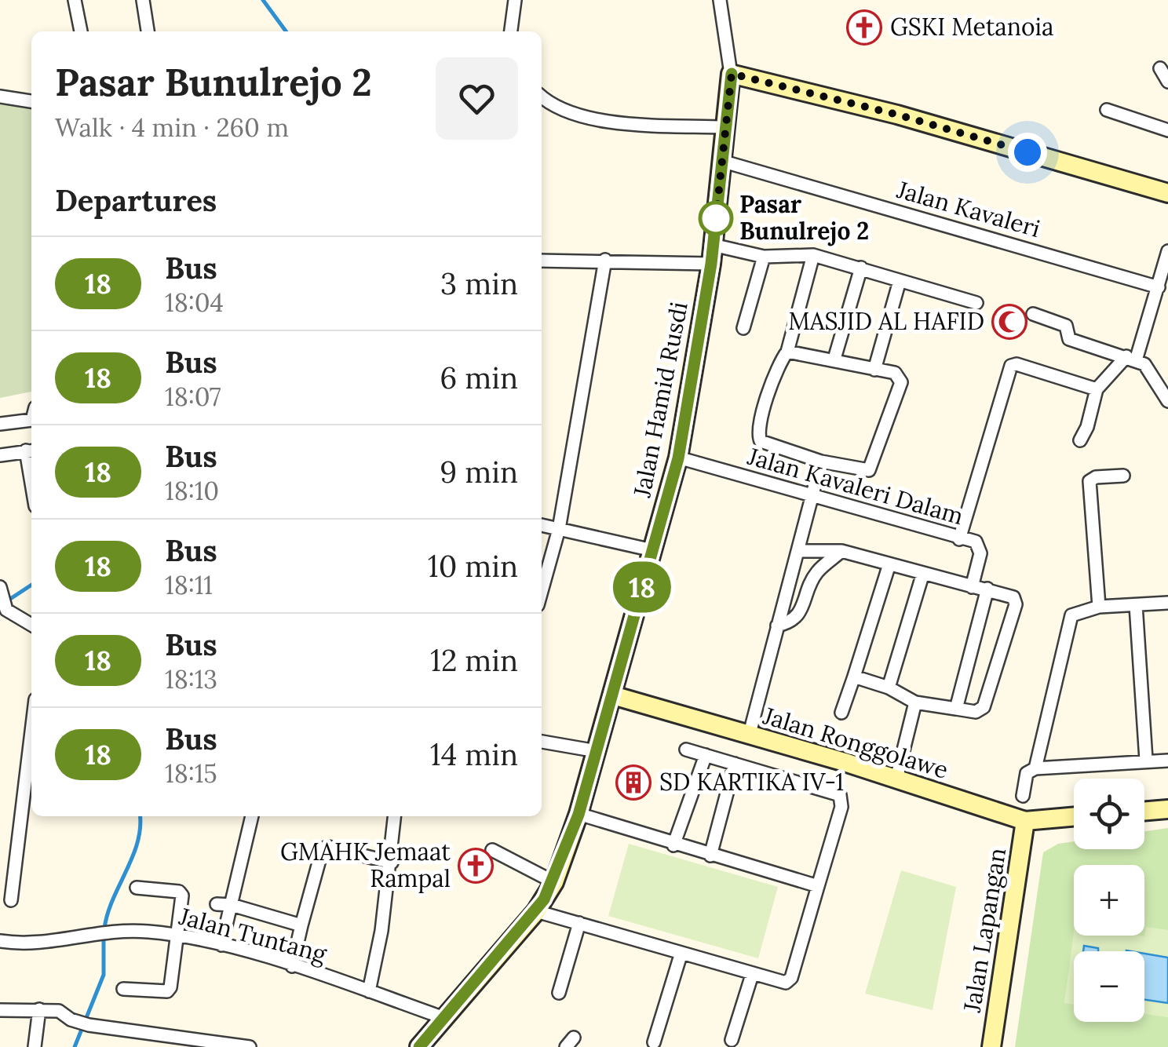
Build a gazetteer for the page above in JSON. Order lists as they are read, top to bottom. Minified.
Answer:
{"streets":{"street":["Jalan Kavaleri","Jalan Hamid Rusdi","Jalan Kavaleri Dalam","Jalan Ronggolawe","Jalan Lapangan","Jalan Tuntang"]},"crossings":[["Jalan Kavaleri","Jalan Hamid Rusdi"],["Jalan Hamid Rusdi","Jalan Kavaleri Dalam"],["Jalan Hamid Rusdi","Jalan Ronggolawe"],["Jalan Hamid Rusdi","Jalan Tuntang"],["Jalan Ronggolawe","Jalan Lapangan"]],"places":{"church":["GSKI Metanoia","GMAHK Jemaat Rampal"],"other":["Pasar Bunulrejo 2"],"mosque":["MASJID AL HAFID"],"building":["SD KARTIKA IV-1"]},"lines":["bus line 18"],"page":{"on_map":"18","heading":[["Pasar Bunulrejo 2","Walk · 4 min · 260 m"],"Departures"],"list":[{"mark":"18","name":"Bus","note":"18:04","value":"3 min"},{"mark":"18","name":"Bus","note":"18:07","value":"6 min"},{"mark":"18","name":"Bus","note":"18:10","value":"9 min"},{"mark":"18","name":"Bus","note":"18:11","value":"10 min"},{"mark":"18","name":"Bus","note":"18:13","value":"12 min"},{"mark":"18","name":"Bus","note":"18:15","value":"14 min"}],"map_buttons":["+","−"]}}
